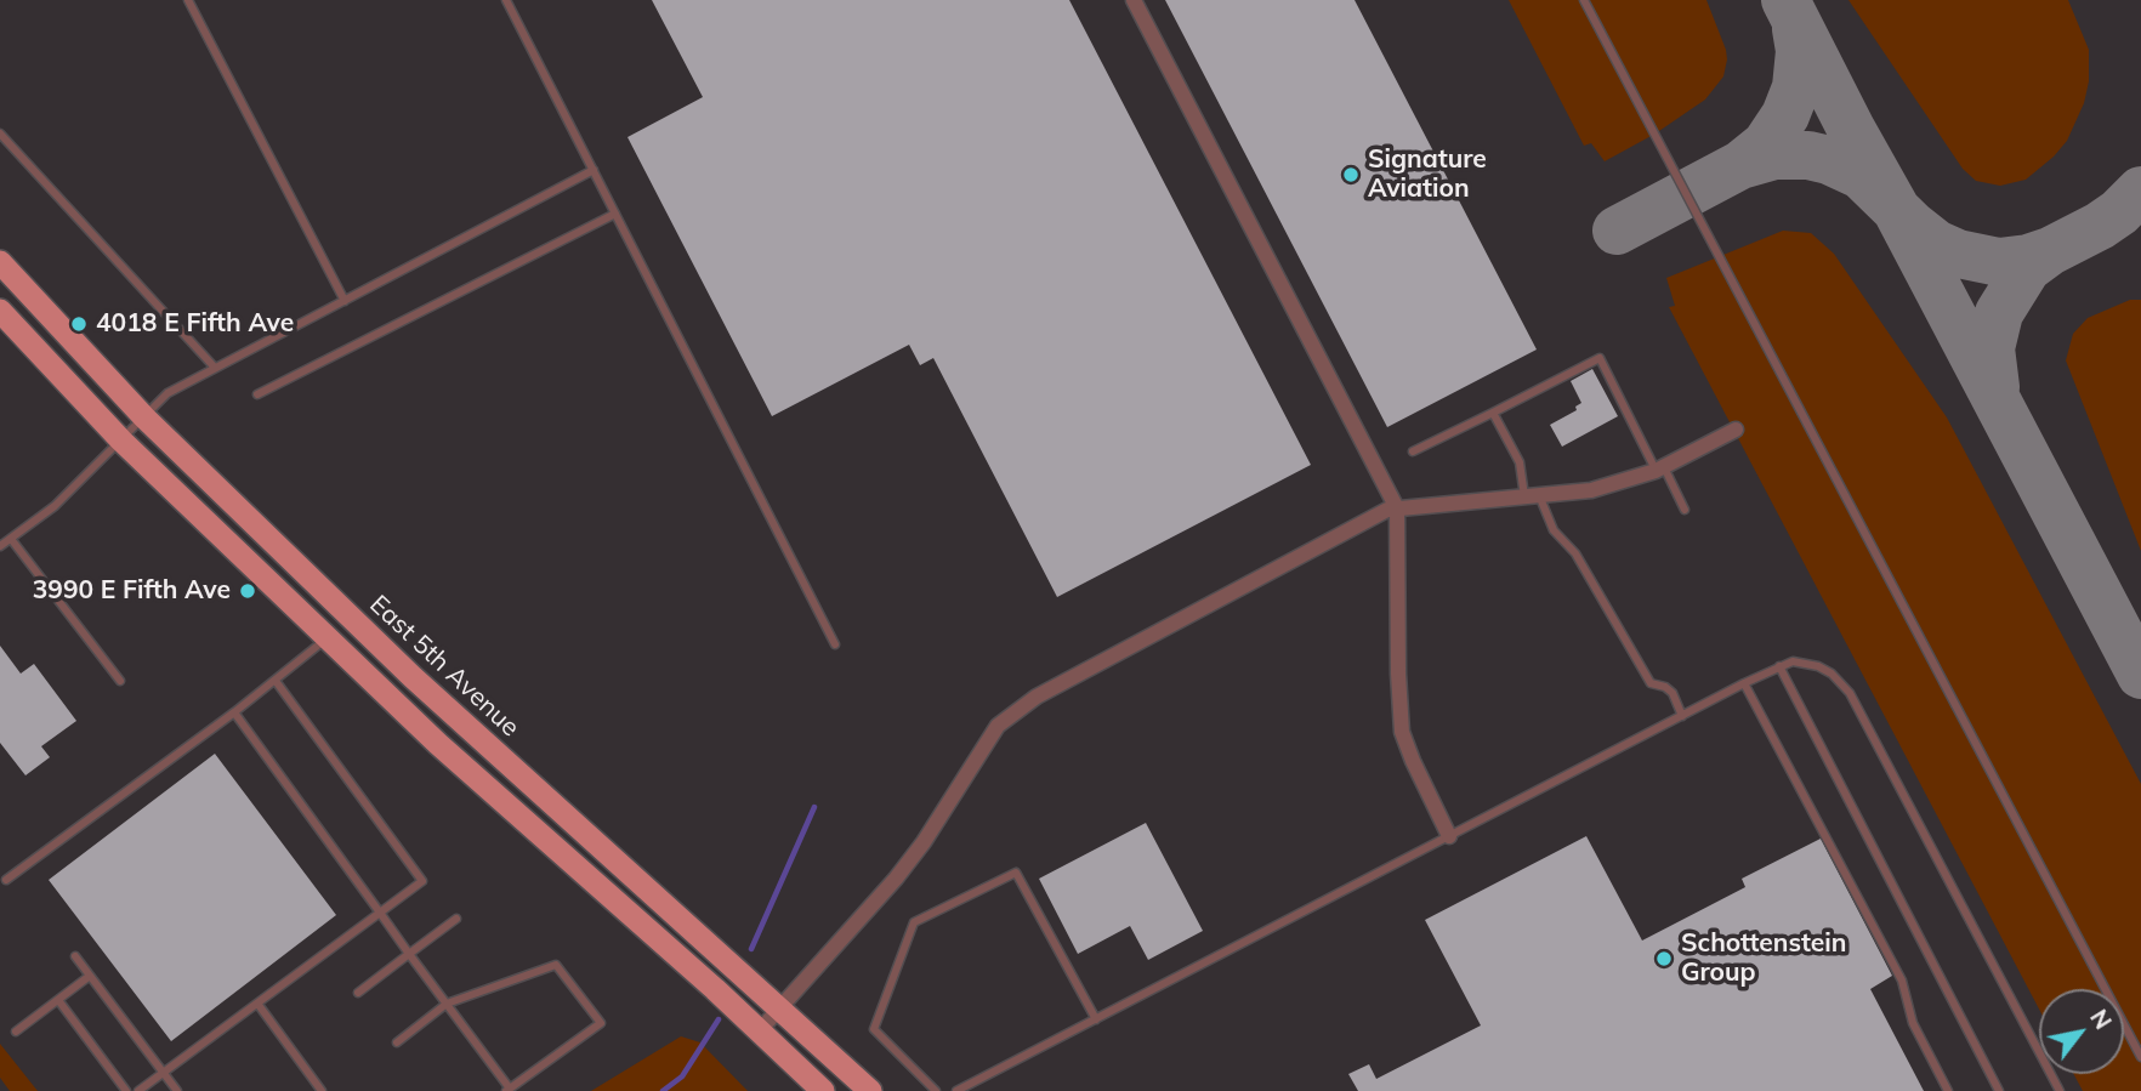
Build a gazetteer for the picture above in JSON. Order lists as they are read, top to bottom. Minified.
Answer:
{"streets":{"main road":["East 5th Avenue"]},"places":["Signature Aviation","4018 E Fifth Ave","3990 E Fifth Ave","Schottenstein Group"],"north":"top right"}
